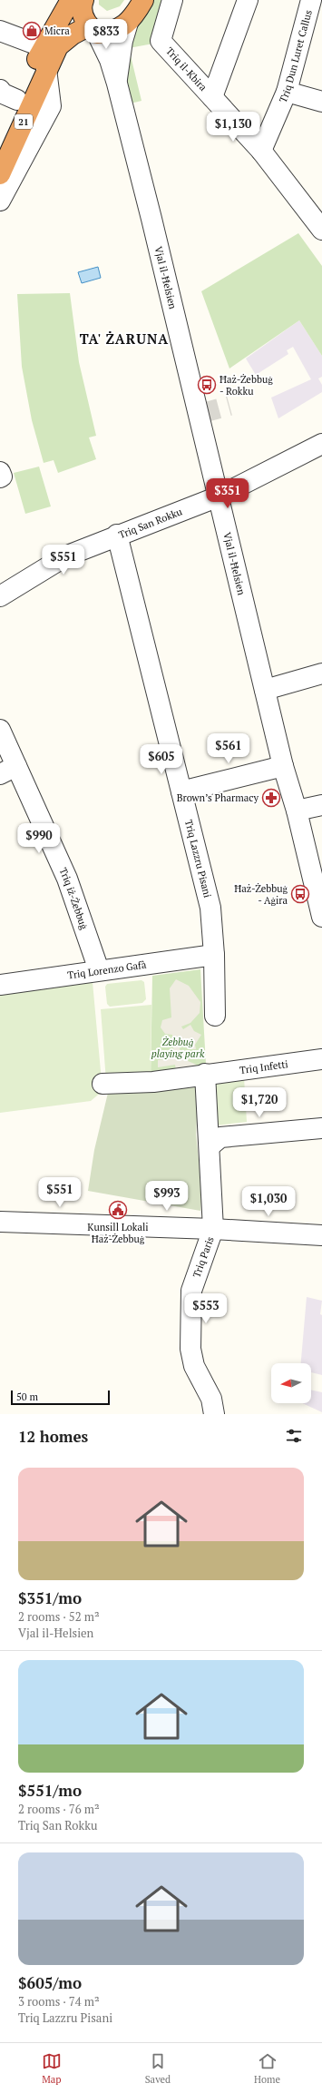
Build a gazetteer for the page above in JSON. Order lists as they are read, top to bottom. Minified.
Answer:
{"streets":{"highway":["21"],"street":["Triq Dun Luret Callus","Triq il-Kbira","Vjal il-Ħelsien","Triq San Rokku","Triq Lazzru Pisani","Triq iż-Żebbuġ","Triq Lorenzo Gafà","Triq Infetti","Triq Paris"]},"crossings":[["Triq Dun Luret Callus","Triq il-Kbira"],["21","Vjal il-Ħelsien"],["Vjal il-Ħelsien","Triq San Rokku"],["Triq San Rokku","Triq Lazzru Pisani"],["Triq Lazzru Pisani","Triq Lorenzo Gafà"],["Triq iż-Żebbuġ","Triq Lorenzo Gafà"],["Triq Infetti","Triq Paris"]],"districts":["TA' ŻARUNA"],"parks":["Żebbuġ playing park"],"places":{"shop":["Micra"],"bus stop":["Ħaż-Żebbuġ - Rokku","Ħaż-Żebbuġ - Aġira"],"pharmacy":["Brown’s Pharmacy"],"public building":["Kunsill Lokali Ħaż-Żebbuġ"]},"scale_bar":"50 m","north":"left","page":{"price":["$833","$1,130","$351","$551","$561","$605","$990","$1,720","$551","$993","$1,030","$553"],"scale":"50 m","heading":"12 homes","list":[{"name":"$351/mo","note":"2 rooms · 52 m² · Vjal il-Ħelsien"},{"name":"$551/mo","note":"2 rooms · 76 m² · Triq San Rokku"},{"name":"$605/mo","note":"3 rooms · 74 m² · Triq Lazzru Pisani"}],"tabs":["Map","Saved","Home"]}}
